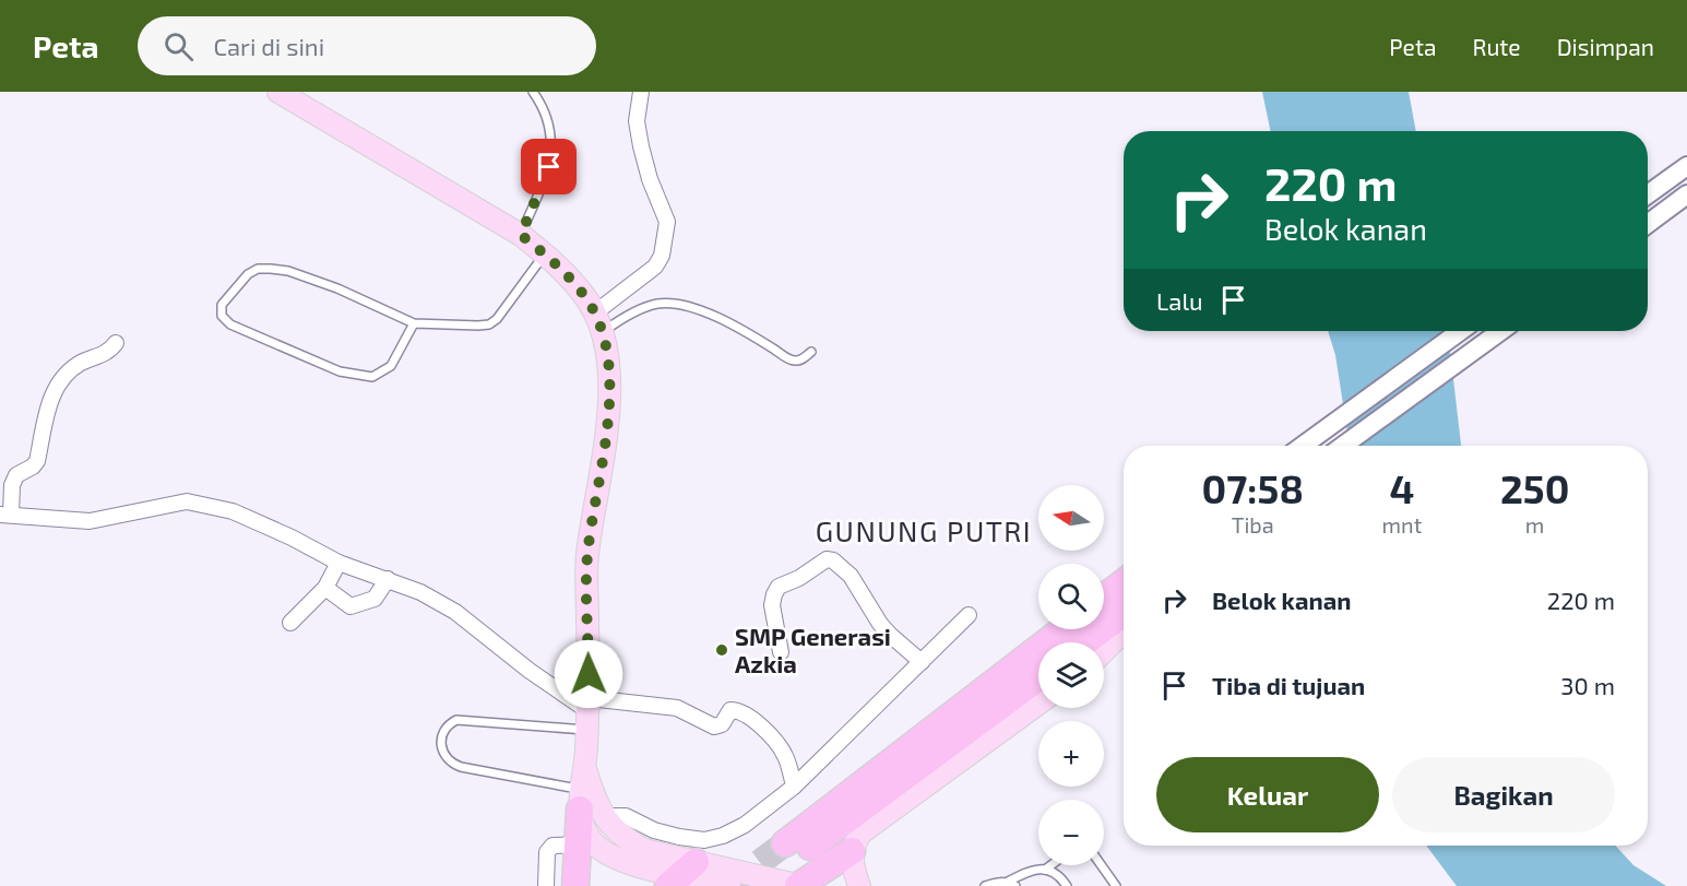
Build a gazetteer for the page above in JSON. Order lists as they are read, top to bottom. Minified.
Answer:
{"districts":["GUNUNG PUTRI"],"places":["SMP Generasi Azkia"],"north":"left","page":{"header":"Peta","search":"Cari di sini","nav":["Peta","Rute","Disimpan"],"turn":["220 m","Belok kanan"],"then":"Lalu","eta":["07:58","Tiba","4","mnt","250","m"],"map_buttons":["+","−"],"list":[{"name":"Belok kanan","value":"220 m"},{"name":"Tiba di tujuan","value":"30 m"}],"buttons":["Keluar","Bagikan"]}}
